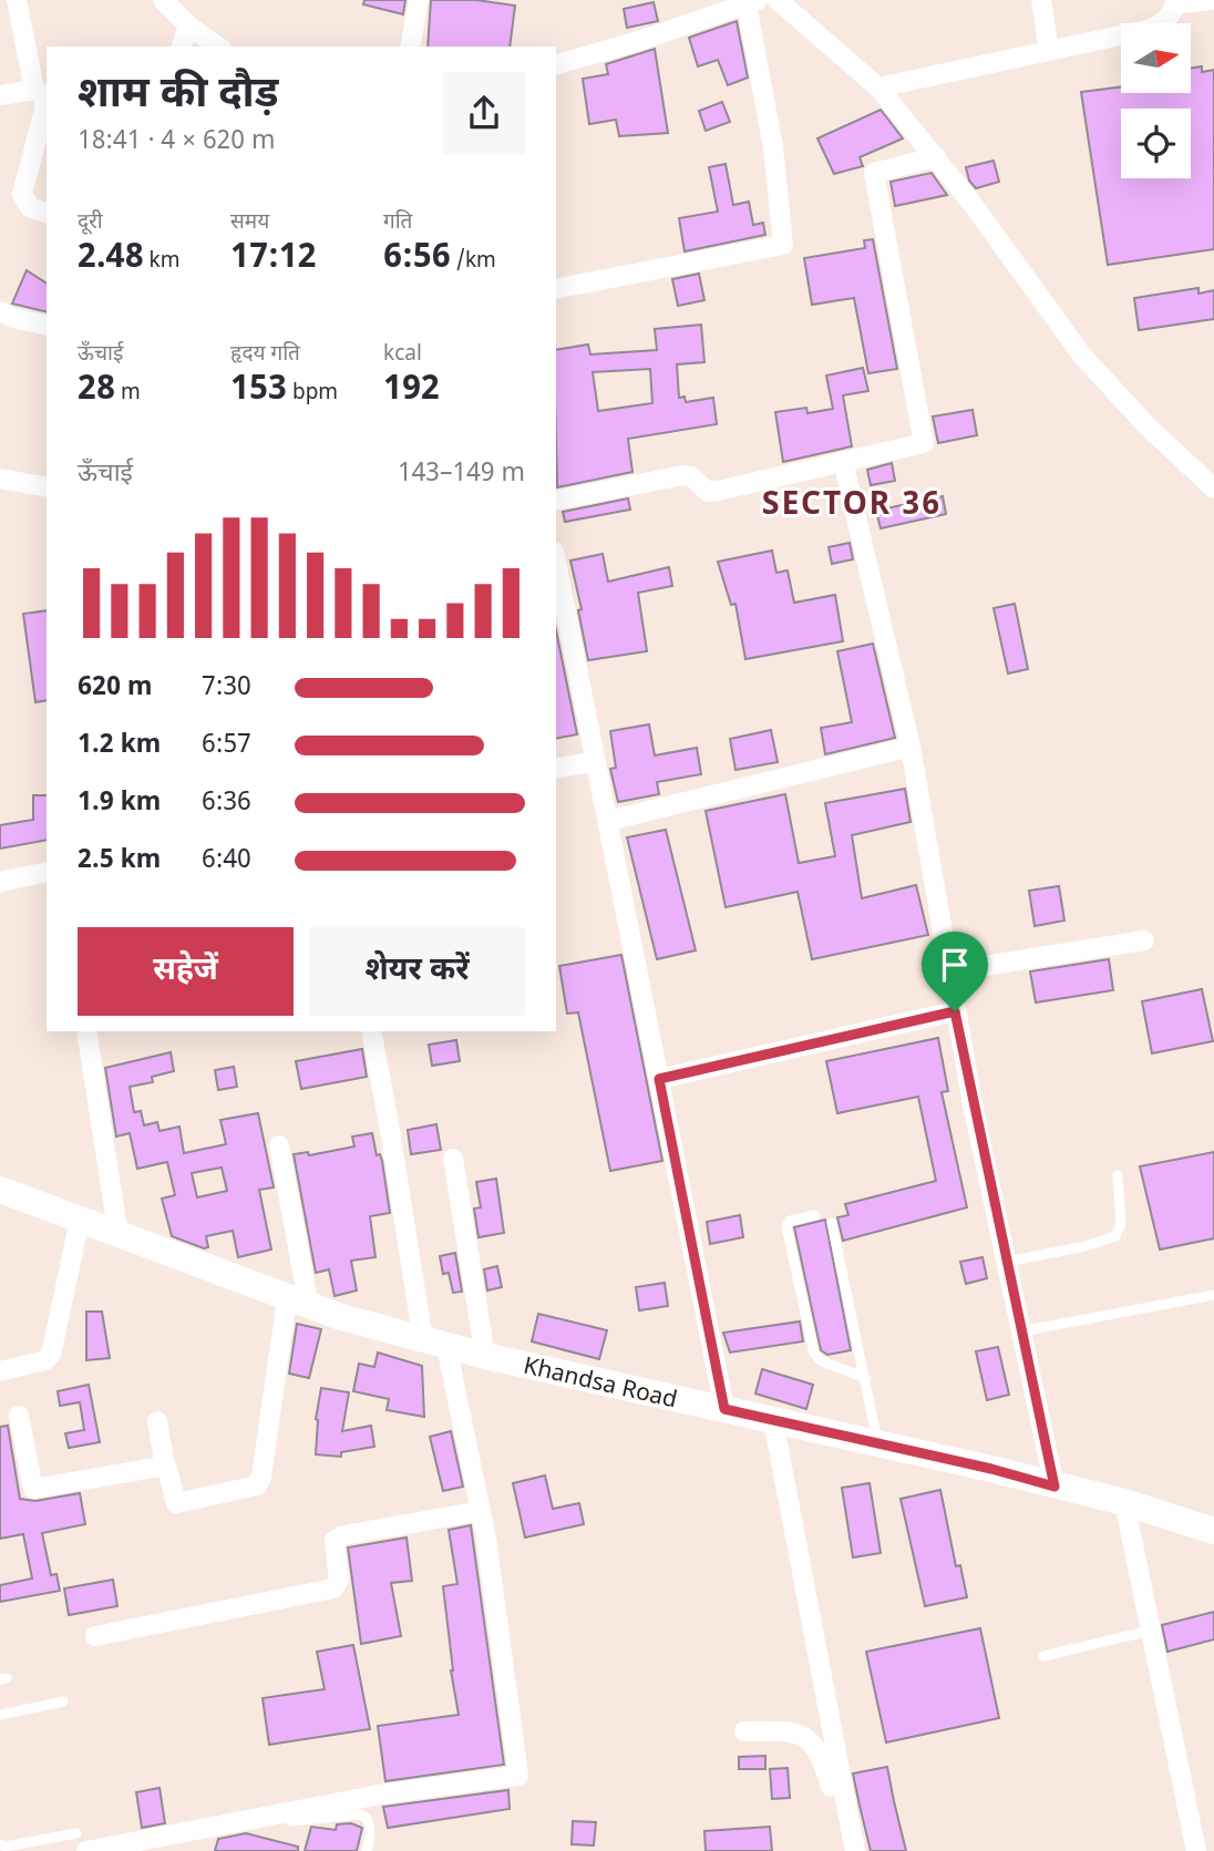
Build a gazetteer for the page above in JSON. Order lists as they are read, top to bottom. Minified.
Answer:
{"streets":{"street":["Khandsa Road"]},"districts":["SECTOR 36"],"north":"right","page":{"heading":["शाम की दौड़","18:41 · 4 × 620 m"],"stats":[["दूरी","2.48 km"],["समय","17:12"],["गति","6:56 /km"],["ऊँचाई","28 m"],["हृदय गति","153 bpm"],["kcal","192"]],"chart":["ऊँचाई","143–149 m"],"list":[{"name":"620 m","note":"7:30"},{"name":"1.2 km","note":"6:57"},{"name":"1.9 km","note":"6:36"},{"name":"2.5 km","note":"6:40"}],"buttons":["सहेजें","शेयर करें"]}}
